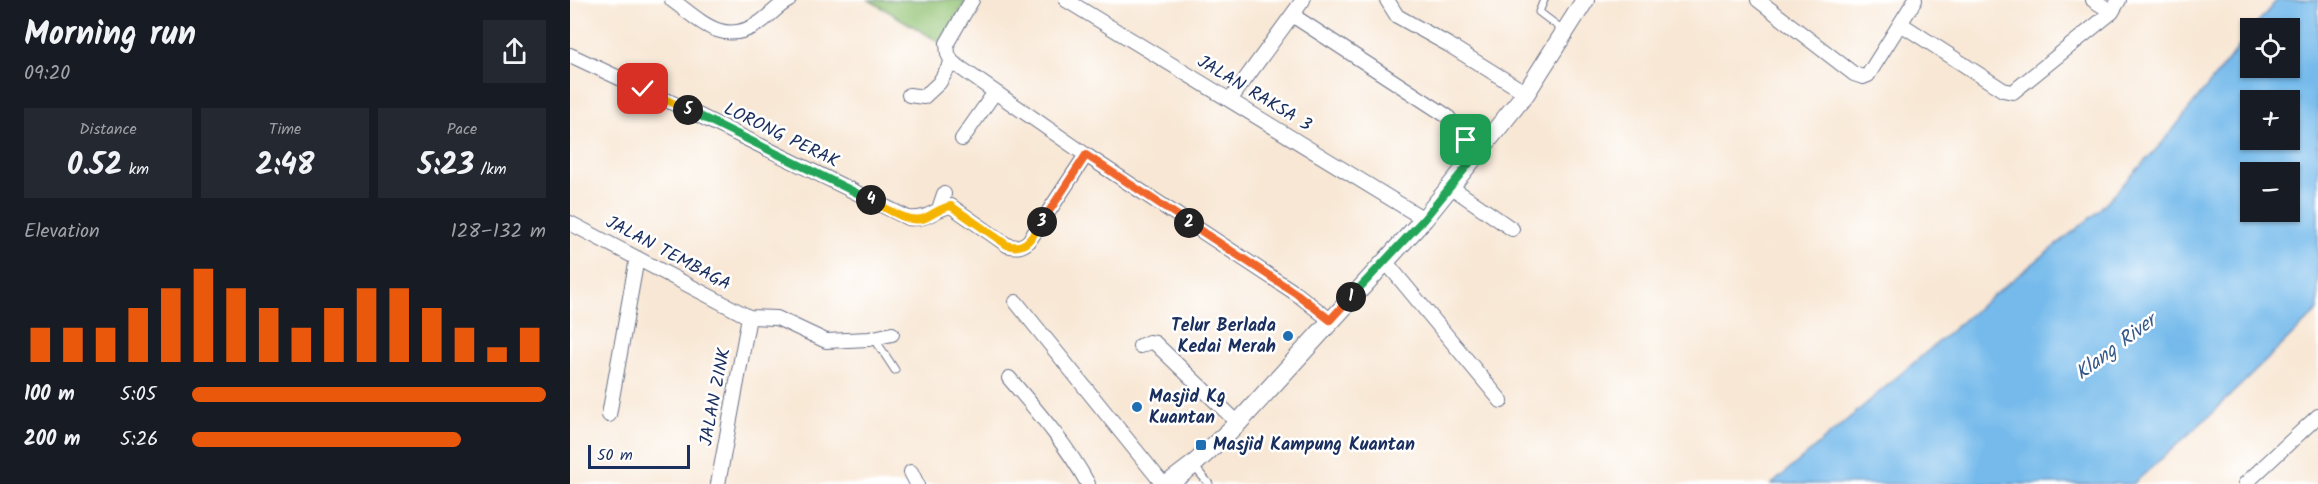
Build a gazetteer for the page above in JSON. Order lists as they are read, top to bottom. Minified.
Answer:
{"streets":{"street":["JALAN RAKSA 3","LORONG PERAK","JALAN TEMBAGA","JALAN ZINK"]},"crossings":[["JALAN TEMBAGA","JALAN ZINK"]],"water":["Klang River"],"places":{"other":["Telur Berlada Kedai Merah","Masjid Kg Kuantan"],"transit":["Masjid Kampung Kuantan"]},"scale_bar":"50 m","page":{"heading":["Morning run","09:20"],"map_buttons":["+","−"],"pins":["5","4","3","2","1"],"stats":[["Distance","0.52 km"],["Time","2:48"],["Pace","5:23 /km"]],"chart":["Elevation","128–132 m"],"list":[{"name":"100 m","note":"5:05"},{"name":"200 m","note":"5:26"}],"scale":"50 m"}}
